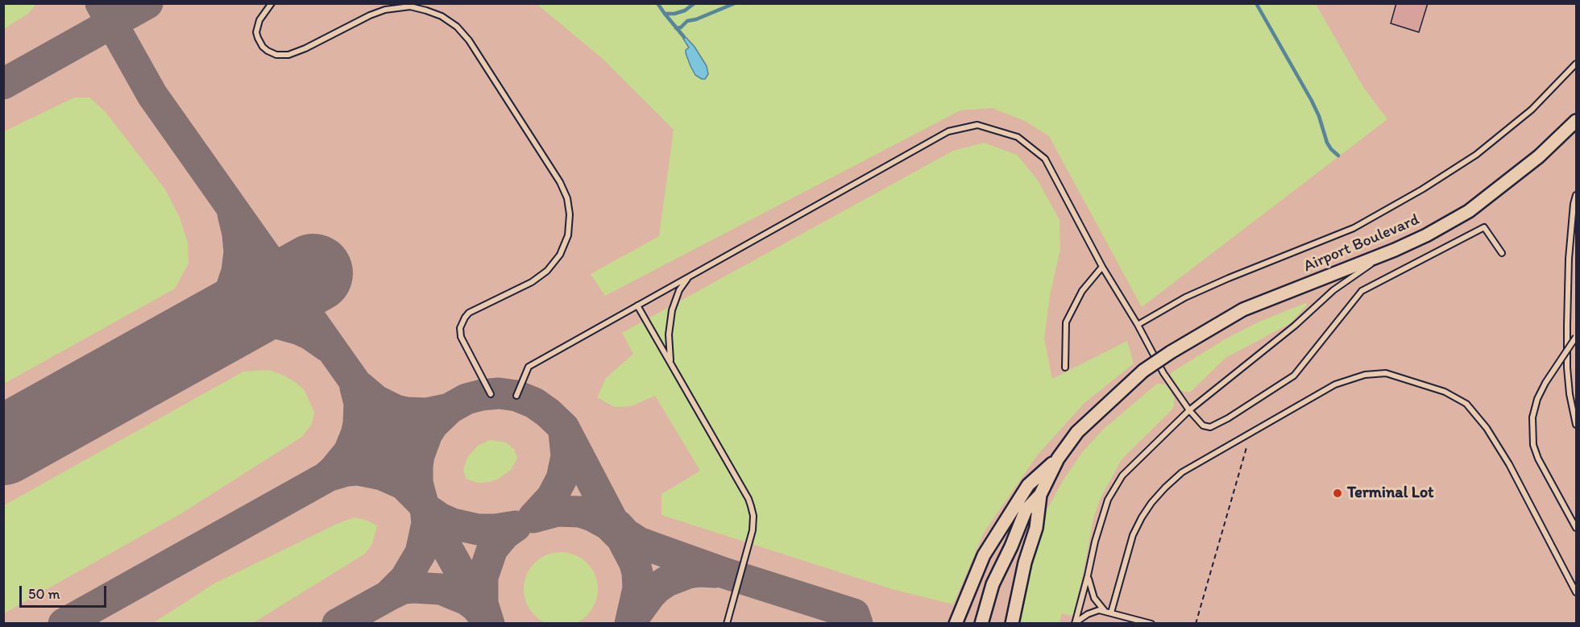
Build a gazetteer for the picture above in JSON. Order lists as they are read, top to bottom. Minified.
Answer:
{"streets":{"street":["Airport Boulevard"]},"places":["Terminal Lot"],"scale_bar":"50 m"}
